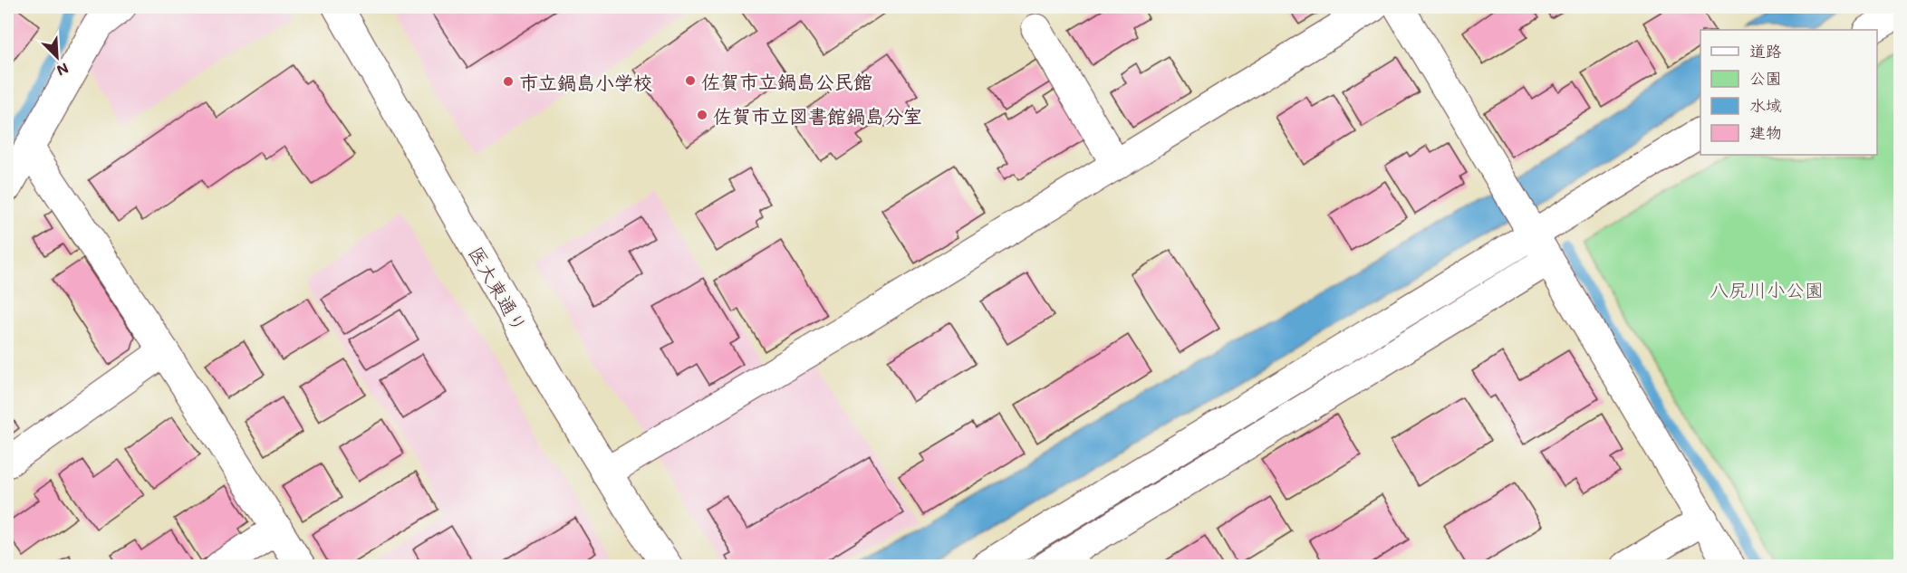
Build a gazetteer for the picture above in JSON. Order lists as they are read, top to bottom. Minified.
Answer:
{"streets":{"street":["医大東通り"]},"parks":["八尻川小公園"],"places":["佐賀市立鍋島公民館","市立鍋島小学校","佐賀市立図書館鍋島分室"],"legend":["道路","公園","水域","建物"],"north":"bottom right"}
